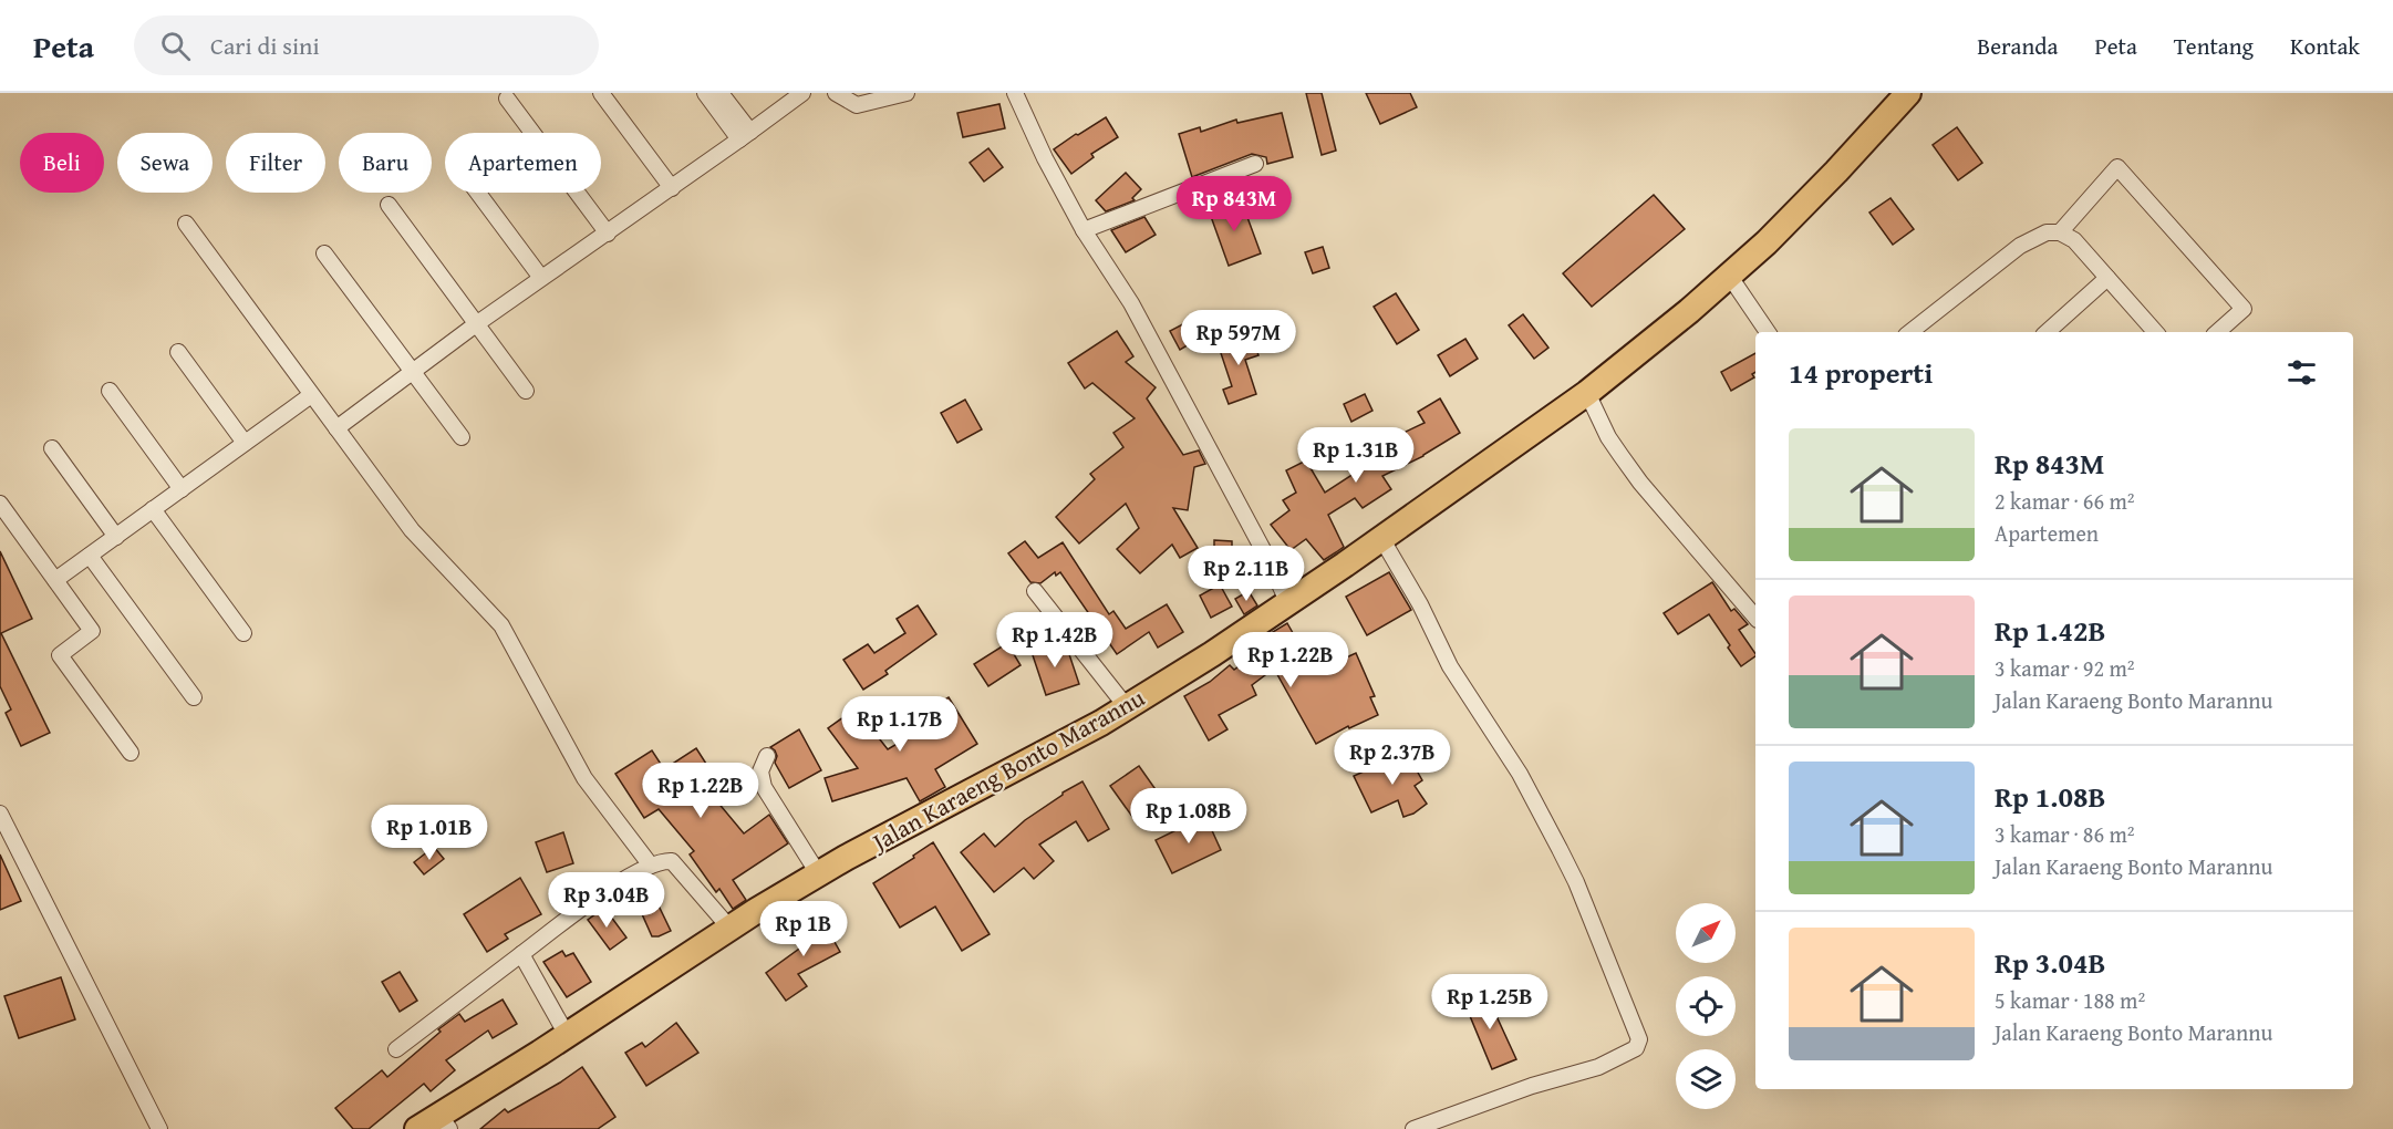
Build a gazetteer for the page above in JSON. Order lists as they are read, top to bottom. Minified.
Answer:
{"streets":{"main road":["Jalan Karaeng Bonto Marannu"]},"north":"top right","page":{"header":"Peta","search":"Cari di sini","nav":["Beranda","Peta","Tentang","Kontak"],"chip":["Beli","Sewa","Filter","Baru","Apartemen"],"price":["Rp 843M","Rp 597M","Rp 1.31B","Rp 2.11B","Rp 1.42B","Rp 1.22B","Rp 1.17B","Rp 2.37B","Rp 1.22B","Rp 1.08B","Rp 1.01B","Rp 3.04B","Rp 1B","Rp 1.25B"],"heading":"14 properti","list":[{"name":"Rp 843M","note":"2 kamar · 66 m² · Apartemen"},{"name":"Rp 1.42B","note":"3 kamar · 92 m² · Jalan Karaeng Bonto Marannu"},{"name":"Rp 1.08B","note":"3 kamar · 86 m² · Jalan Karaeng Bonto Marannu"},{"name":"Rp 3.04B","note":"5 kamar · 188 m² · Jalan Karaeng Bonto Marannu"}]}}
